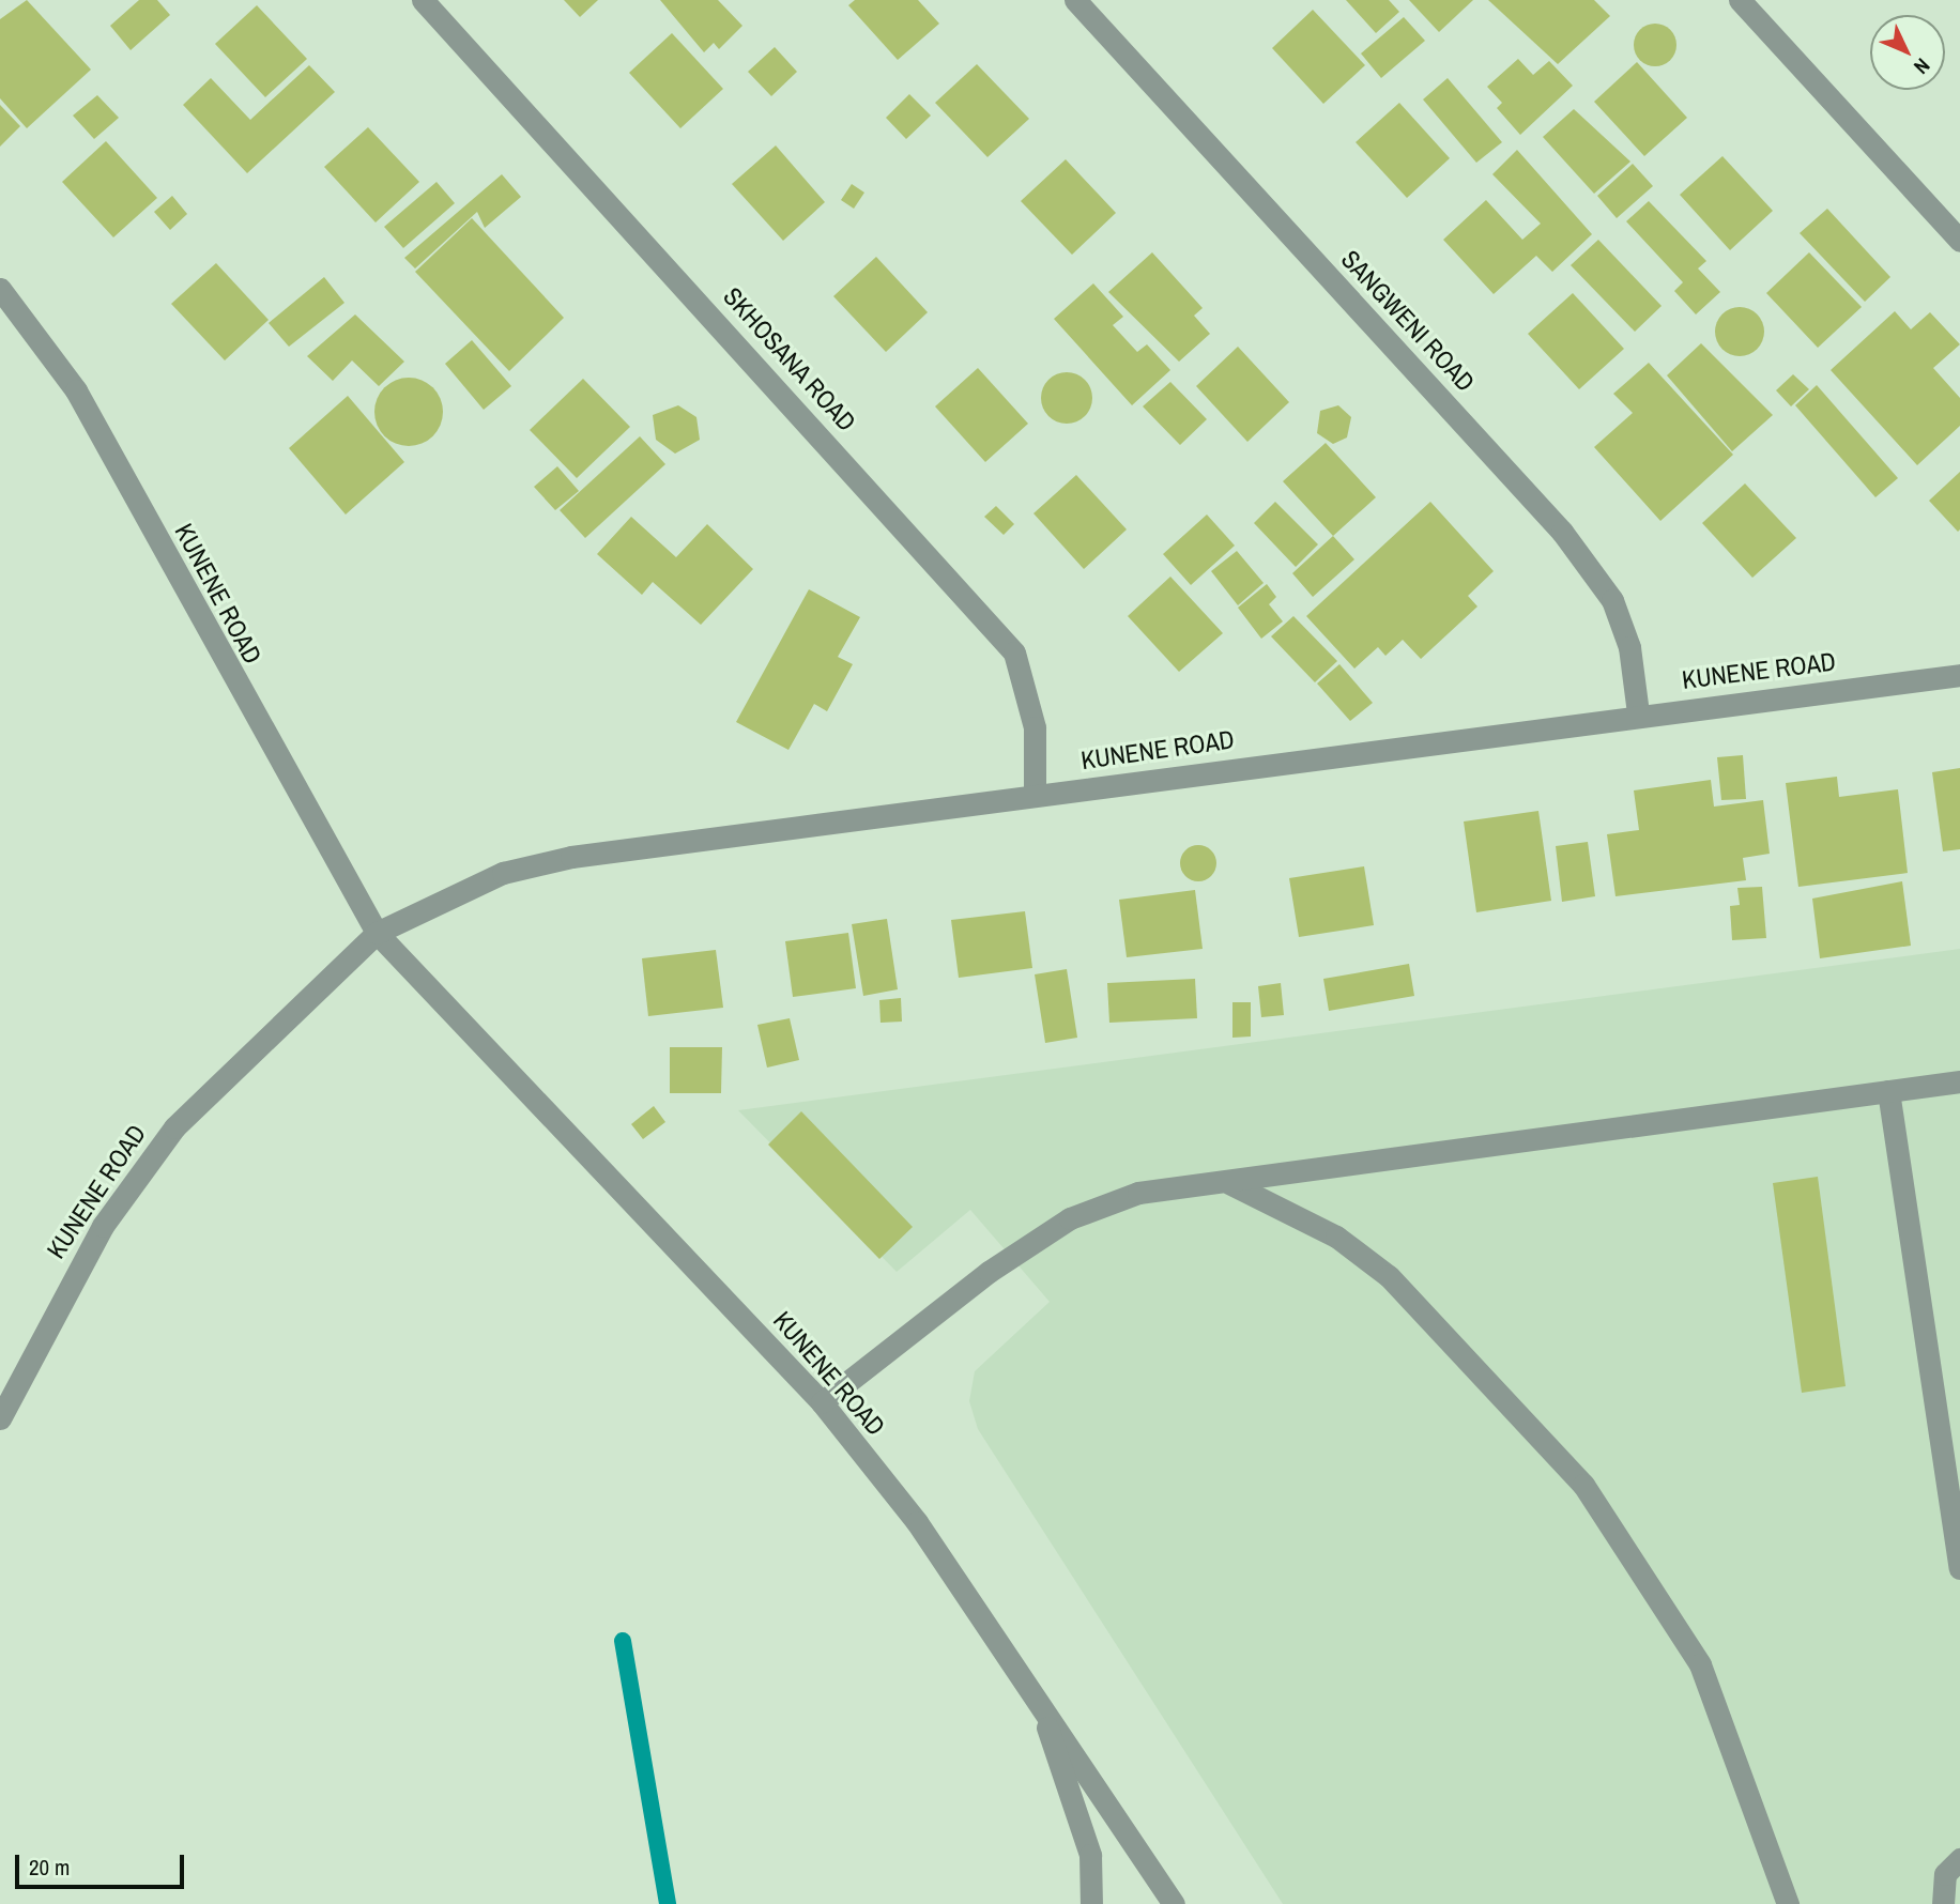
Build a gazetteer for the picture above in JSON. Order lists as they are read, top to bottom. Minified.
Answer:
{"streets":{"street":["SANGWENI ROAD","SKHOSANA ROAD","KUNENE ROAD"]},"crossings":[["SANGWENI ROAD","KUNENE ROAD"],["SKHOSANA ROAD","KUNENE ROAD"]],"scale_bar":"20 m","north":"bottom right"}
